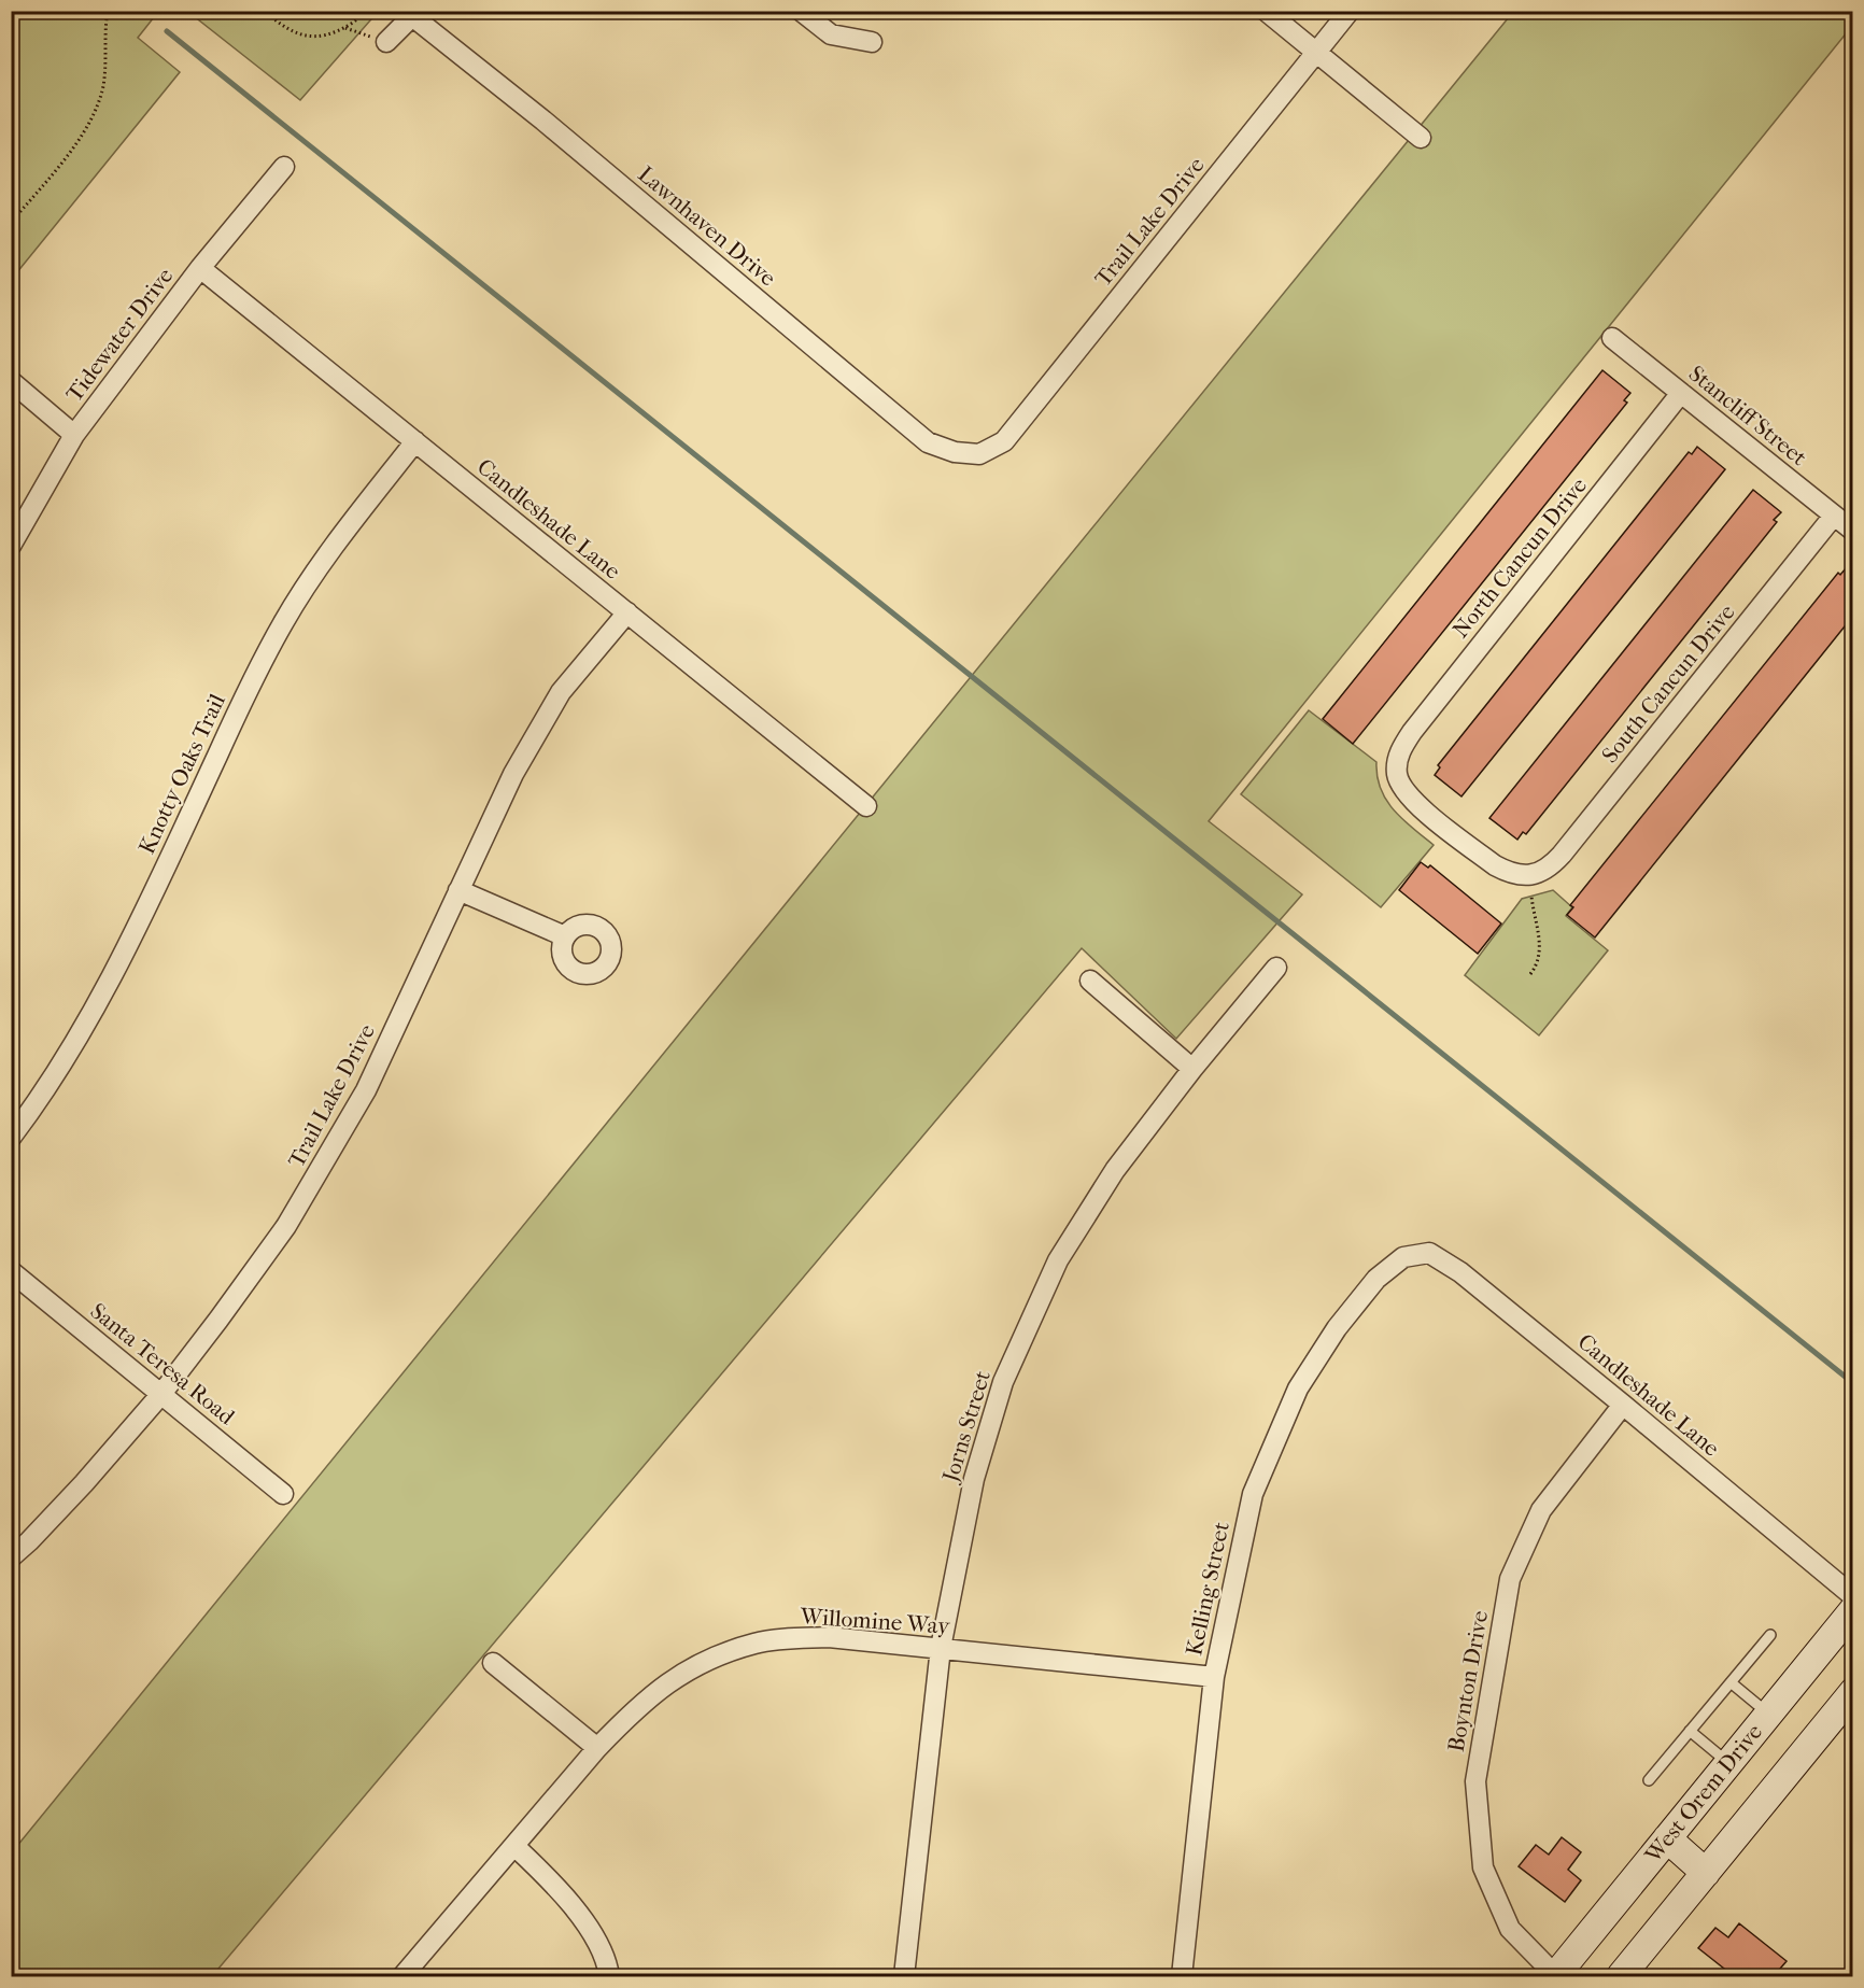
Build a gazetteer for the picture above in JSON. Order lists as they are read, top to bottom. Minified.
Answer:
{"streets":{"main road":["West Orem Drive"],"street":["Trail Lake Drive","Lawnhaven Drive","Tidewater Drive","Stancliff Street","Candleshade Lane","North Cancun Drive","South Cancun Drive","Knotty Oaks Trail","Santa Teresa Road","Jorns Street","Kelling Street","Willomine Way","Boynton Drive"]},"crossings":[["Trail Lake Drive","Lawnhaven Drive"],["Trail Lake Drive","Candleshade Lane"],["Trail Lake Drive","Santa Teresa Road"],["Tidewater Drive","Candleshade Lane"],["Stancliff Street","North Cancun Drive"],["Stancliff Street","South Cancun Drive"],["Candleshade Lane","Knotty Oaks Trail"],["Candleshade Lane","Kelling Street"],["Candleshade Lane","Boynton Drive"],["North Cancun Drive","South Cancun Drive"],["Jorns Street","Willomine Way"],["Kelling Street","Willomine Way"],["Boynton Drive","West Orem Drive"]]}
